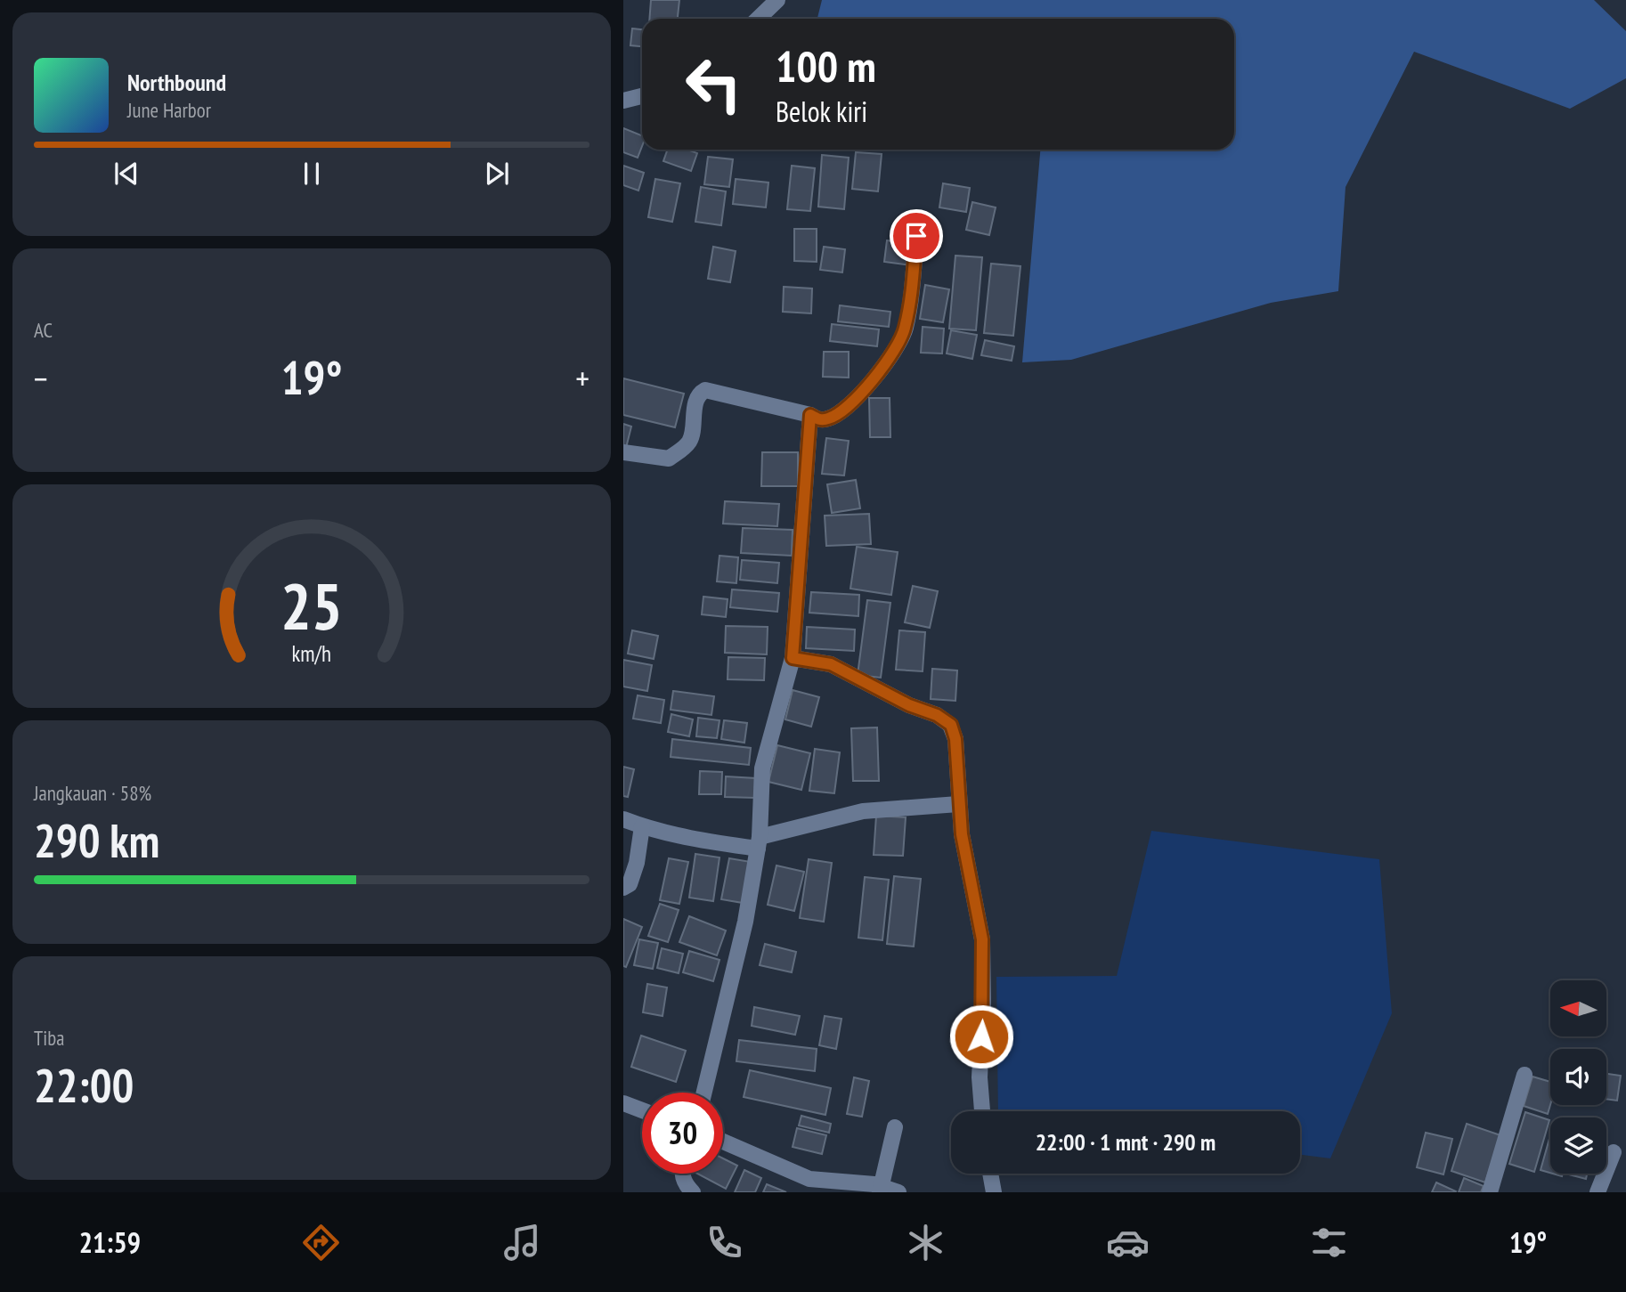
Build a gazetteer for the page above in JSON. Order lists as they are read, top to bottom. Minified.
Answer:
{"north":"left","page":{"turn":["100 m","Belok kiri"],"song":["Northbound","June Harbor"],"tile":["AC",["Jangkauan · 58%","290 km"],["Tiba","22:00"]],"heat":["−","19°","+"],"limit":"30","trip":"22:00 · 1 mnt · 290 m","tabs":["21:59","19°"],"gauge":["25","km/h"]}}
